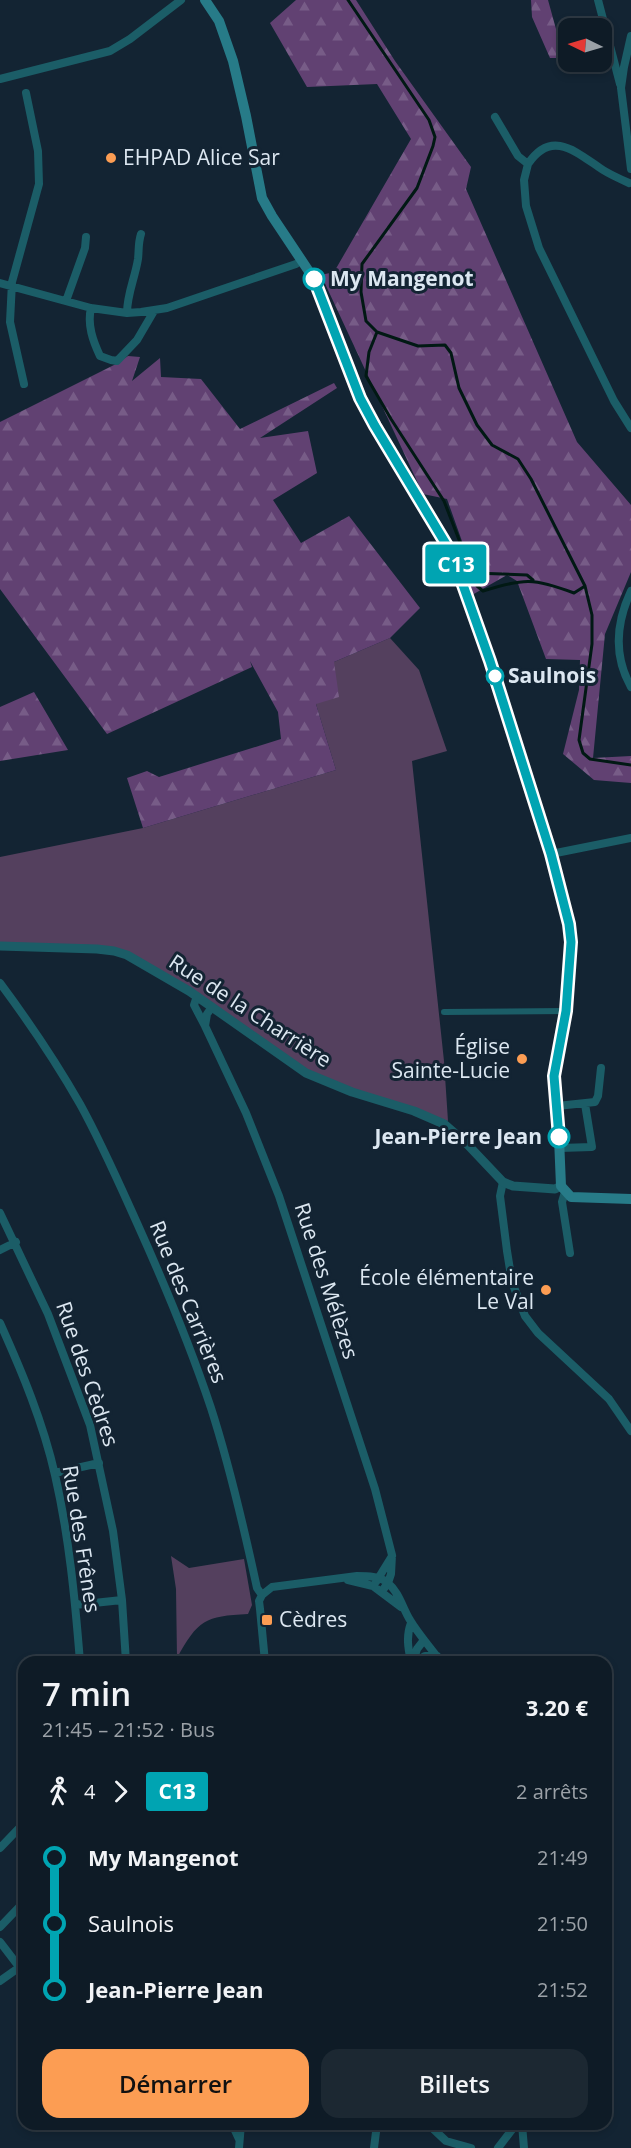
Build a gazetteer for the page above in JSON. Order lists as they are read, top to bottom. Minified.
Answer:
{"streets":{"street":["Rue de la Charrière","Rue des Mélèzes","Rue des Carrières","Rue des Cèdres","Rue des Frênes"]},"crossings":[["Rue de la Charrière","Rue des Mélèzes"]],"places":{"other":["EHPAD Alice Sar","My Mangenot","Saulnois","Église Sainte-Lucie","Jean-Pierre Jean","École élémentaire Le Val"],"transit":["Cèdres"]},"lines":["bus line C13"],"north":"left","page":{"on_map":"C13","heading":["7 min","21:45 – 21:52 · Bus","3.20 €"],"legs":["4","C13","2 arrêts"],"list":[{"name":"My Mangenot","value":"21:49"},{"name":"Saulnois","value":"21:50"},{"name":"Jean-Pierre Jean","value":"21:52"}],"buttons":["Démarrer","Billets"]}}
